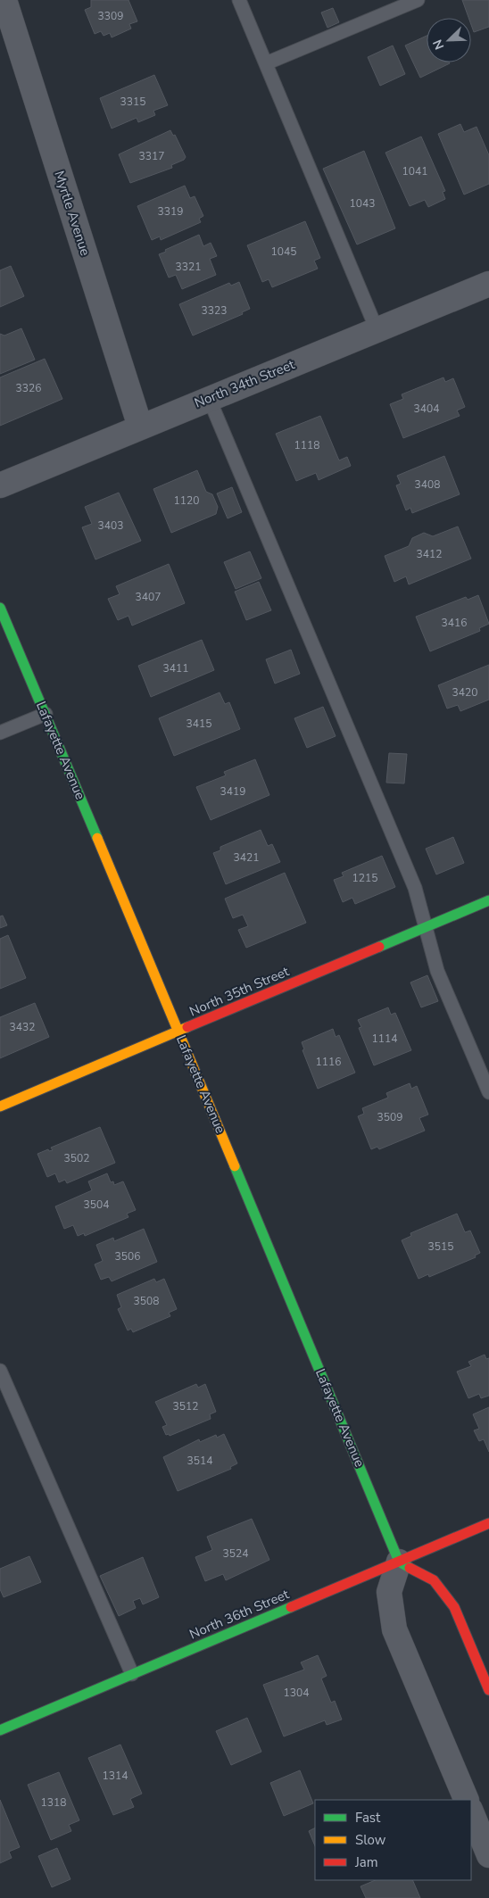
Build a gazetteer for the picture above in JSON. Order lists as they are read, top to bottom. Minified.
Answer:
{"streets":{"street":["Myrtle Avenue","North 34th Street","Lafayette Avenue","North 35th Street","North 36th Street"]},"crossings":[["Myrtle Avenue","North 34th Street"],["Lafayette Avenue","North 35th Street"],["Lafayette Avenue","North 36th Street"]],"house_numbers":["3309","3315","3317","1041","1043","3319","1045","3321","3323","3326","3404","1118","3408","1120","3403","3412","3407","3416","3411","3420","3415","3419","3421","1215","3432","1114","1116","3509","3502","3504","3515","3506","3508","3512","3514","3524","1304","1314","1318"],"legend":["Fast","Slow","Jam"],"north":"bottom left"}
